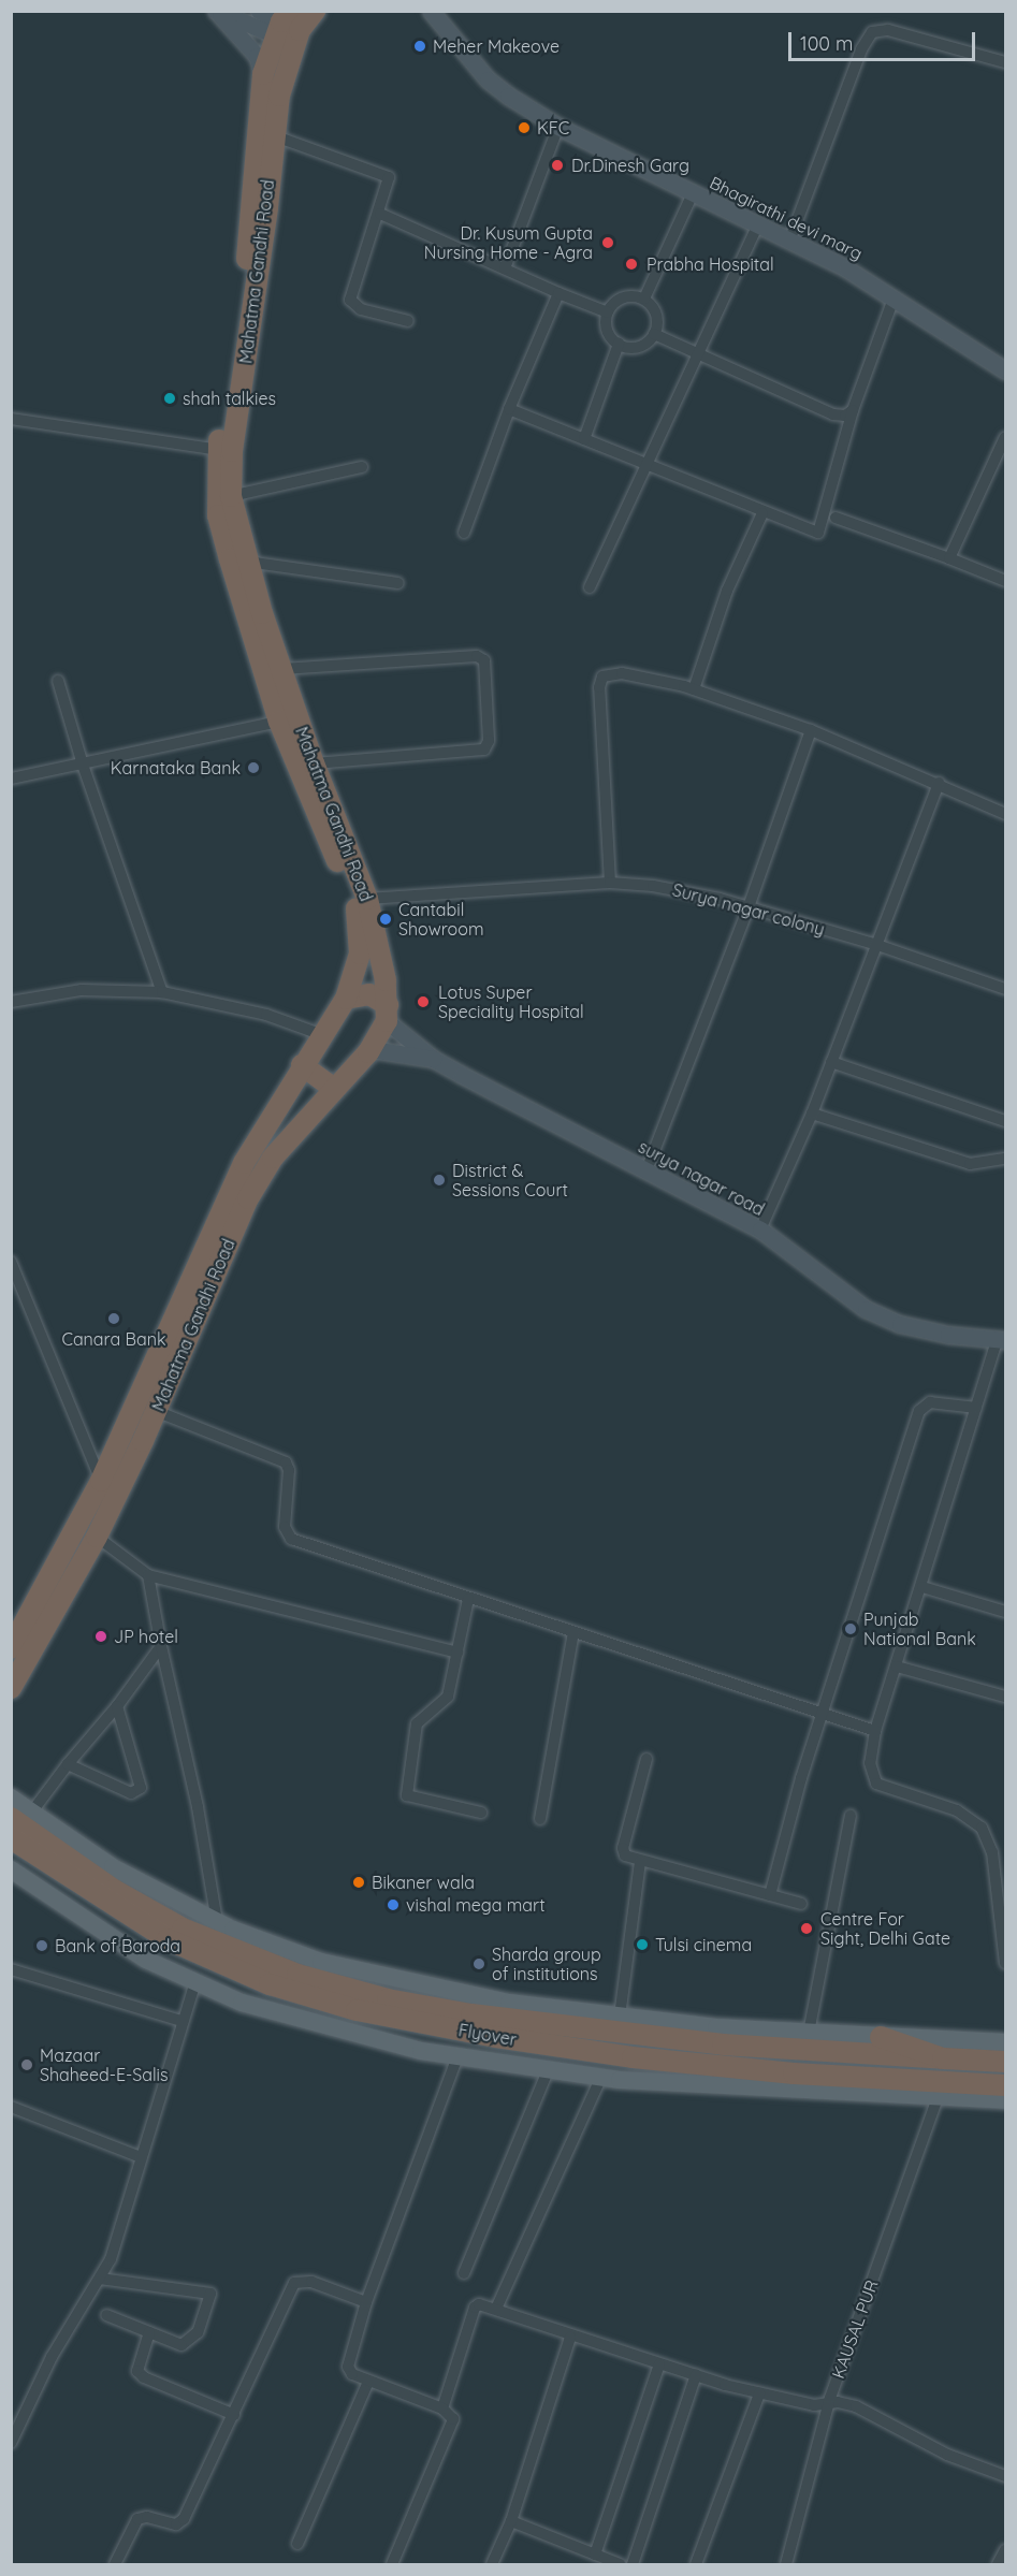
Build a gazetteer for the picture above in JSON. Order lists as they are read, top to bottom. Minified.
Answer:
{"streets":{"highway":["Mahatma Gandhi Road","Flyover"],"street":["Bhagirathi devi marg","Surya nagar colony","surya nagar road","KAUSAL PUR"]},"crossings":[["Mahatma Gandhi Road","Surya nagar colony"],["Mahatma Gandhi Road","surya nagar road"]],"places":["Meher Makeove","KFC","Dr.Dinesh Garg","Dr. Kusum Gupta Nursing Home - Agra","Prabha Hospital","shah talkies","Karnataka Bank","Cantabil Showroom","Lotus Super Speciality Hospital","District & Sessions Court","Canara Bank","Punjab National Bank","JP hotel","Bikaner wala","vishal mega mart","Centre For Sight, Delhi Gate","Tulsi cinema","Bank of Baroda","Sharda group of institutions","Mazaar Shaheed-E-Salis"],"scale_bar":"100 m"}
